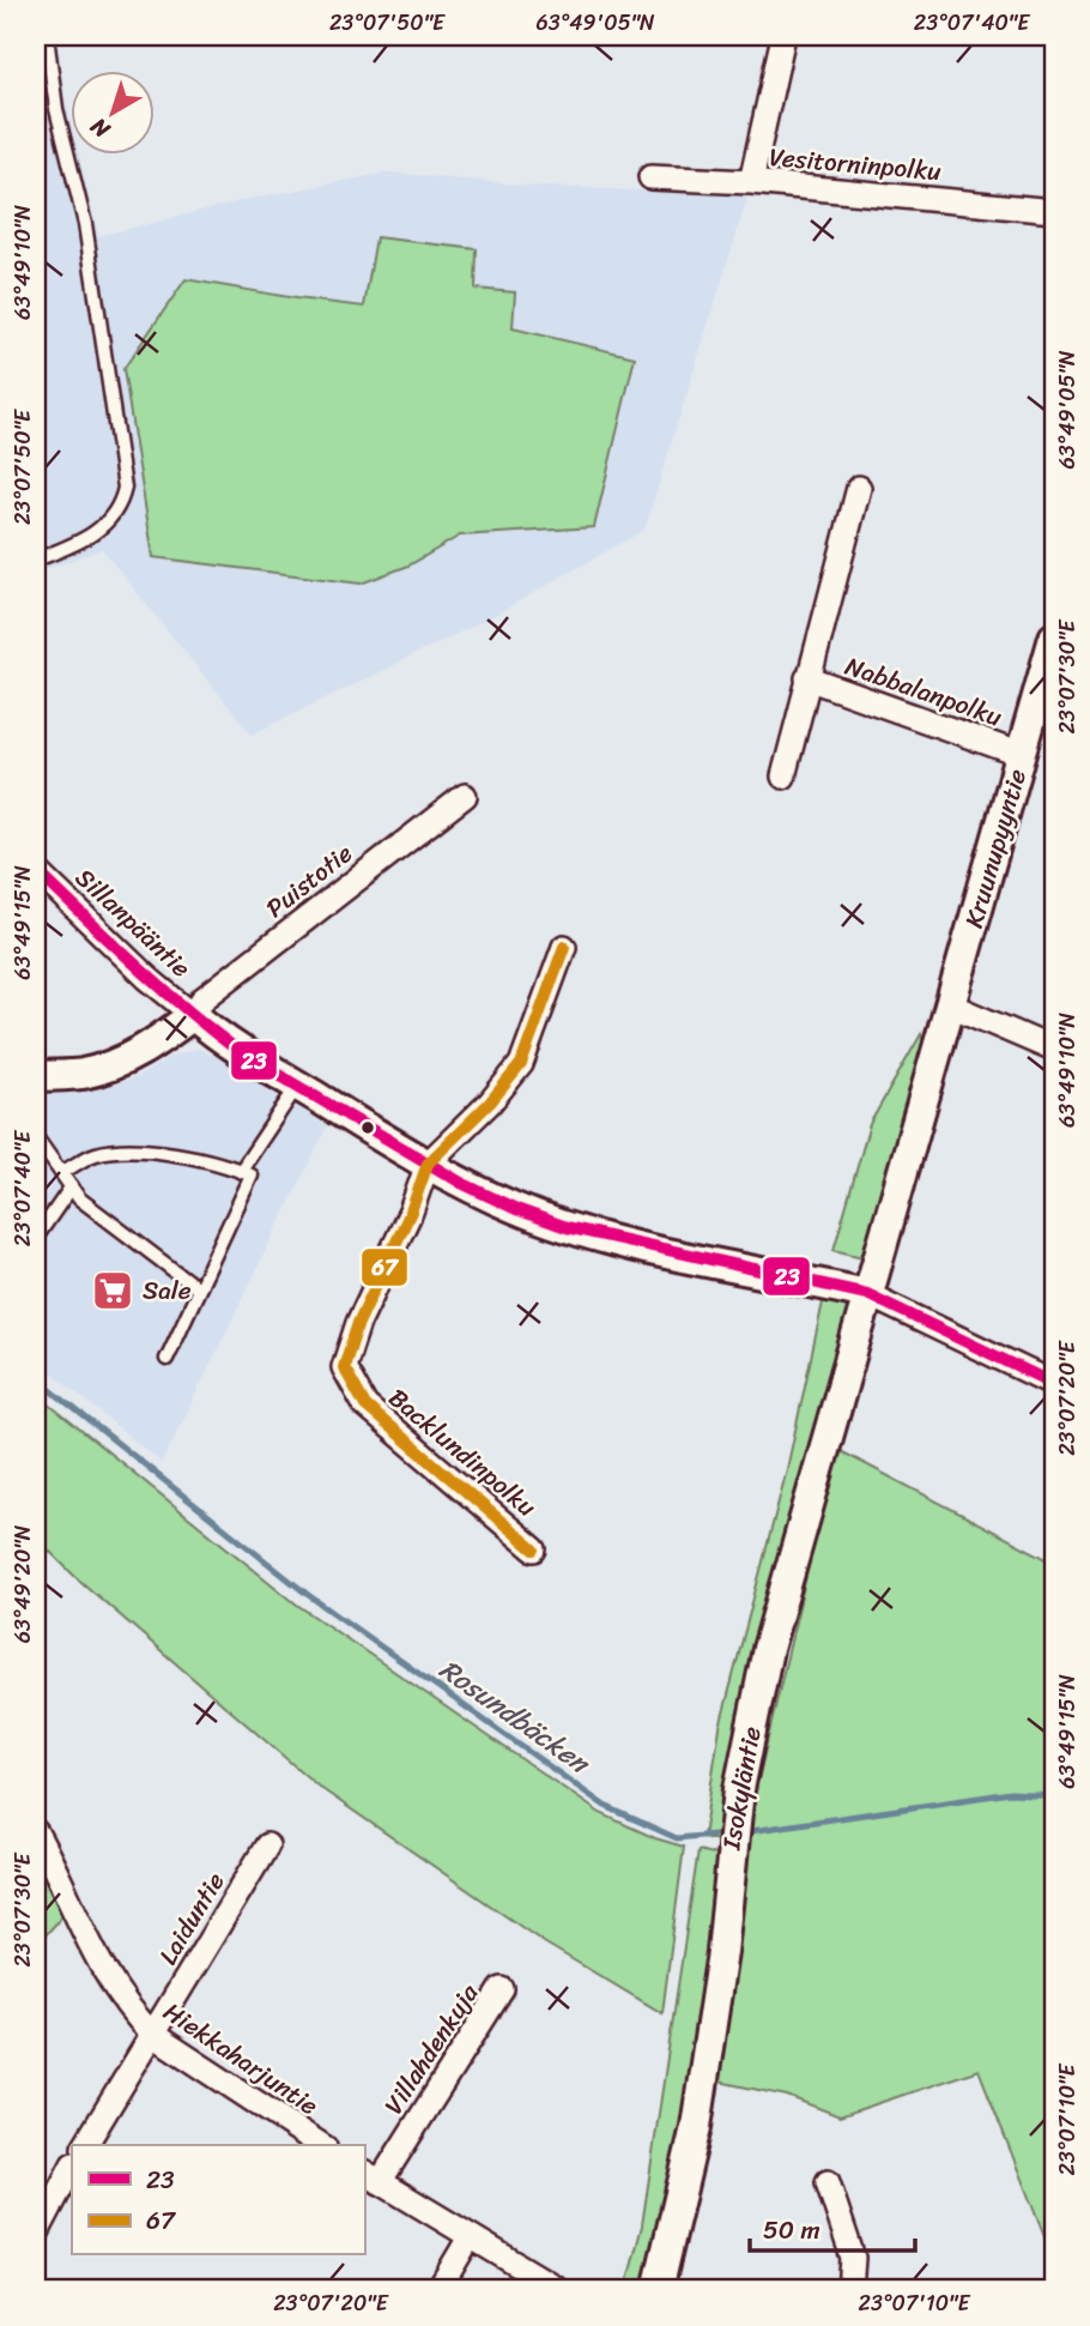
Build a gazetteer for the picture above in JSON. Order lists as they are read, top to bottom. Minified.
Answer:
{"streets":{"street":["Vesitorninpolku","Nabbalanpolku","Kruunupyyntie","Puistotie","Sillanpääntie","Backlundinpolku","Isokyläntie","Laiduntie","Villahdenkuja","Hiekkaharjuntie"]},"crossings":[["Nabbalanpolku","Kruunupyyntie"],["Kruunupyyntie","Isokyläntie"],["Puistotie","Sillanpääntie"],["Laiduntie","Hiekkaharjuntie"]],"water":["Rosundbäcken"],"places":{"supermarket":["Sale"]},"lines":["transit line 23","transit line 67"],"legend":["23","67"],"scale_bar":"50 m","north":"bottom left","coordinates":["23°07'50\"E","63°49'05\"N","23°07'40\"E","63°49'10\"N","23°07'30\"E","63°49'15\"N","23°07'20\"E","63°49'20\"N","23°07'10\"E"]}
